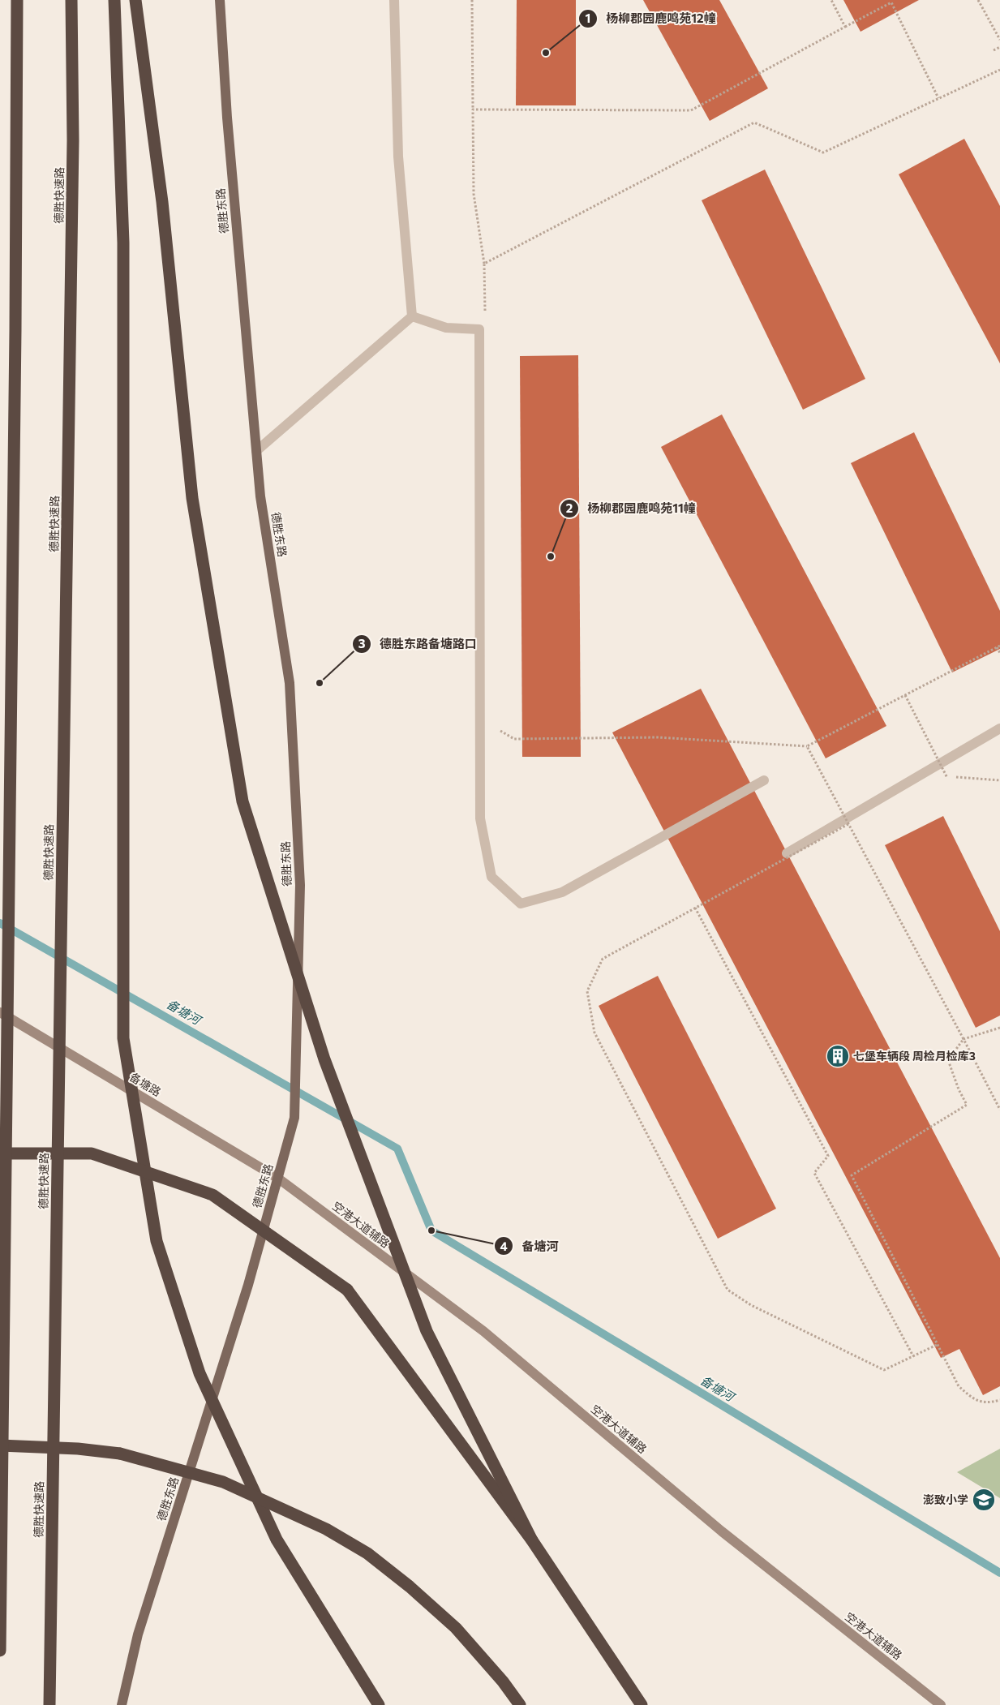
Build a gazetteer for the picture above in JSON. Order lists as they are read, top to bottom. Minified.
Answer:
{"streets":{"highway":["德胜快速路"],"main road":["德胜东路","备塘路","空港大道辅路"]},"crossings":[["德胜东路","备塘路"],["德胜东路","空港大道辅路"],["备塘路","空港大道辅路"]],"water":["备塘河"],"places":{"other":["杨柳郡园鹿鸣苑12幢","杨柳郡园鹿鸣苑11幢","德胜东路备塘路口","备塘河"],"building":["七堡车辆段 周检月检库3"],"school or university":["澎致小学"]}}
